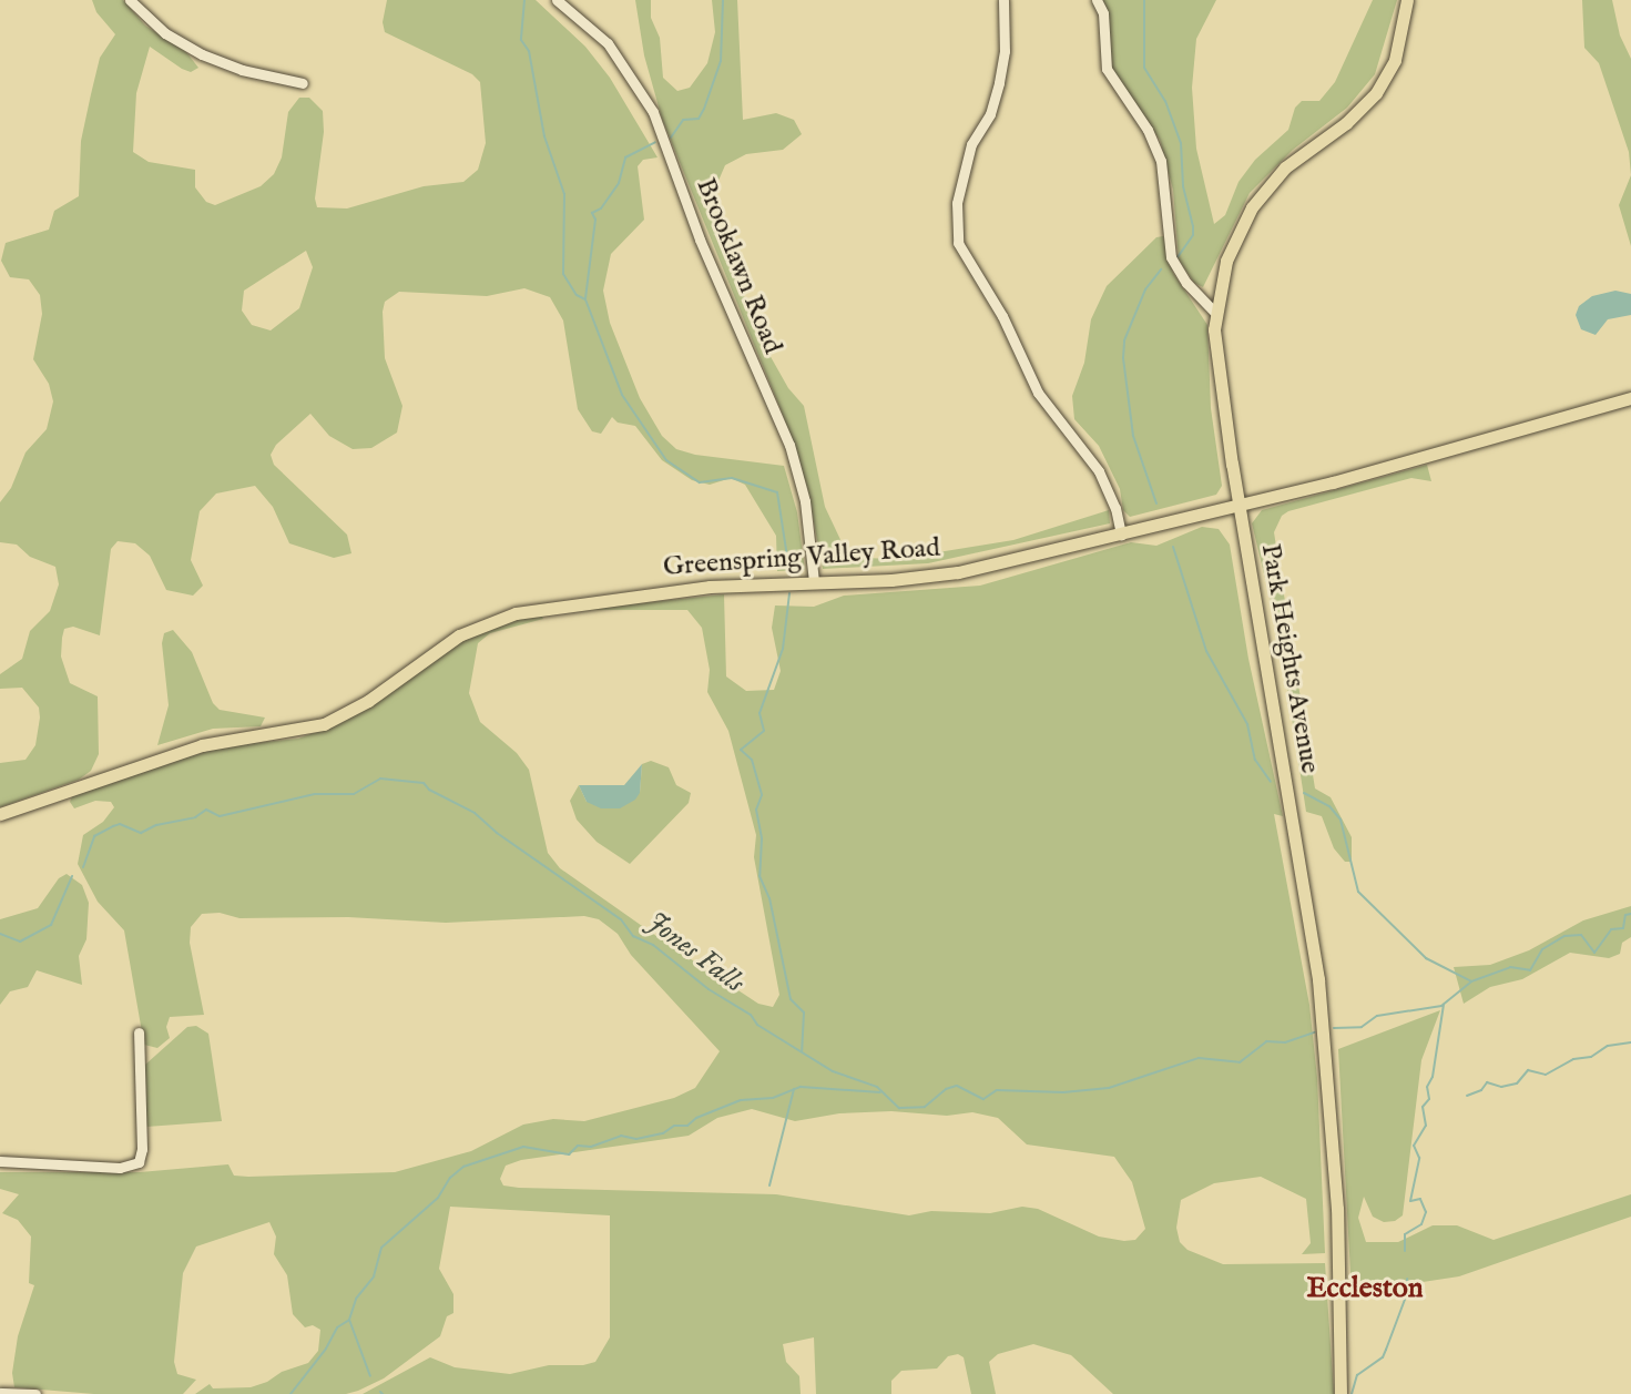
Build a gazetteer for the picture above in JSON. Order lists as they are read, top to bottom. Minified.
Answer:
{"streets":{"main road":["Greenspring Valley Road","Park Heights Avenue"],"street":["Brooklawn Road"]},"crossings":[["Brooklawn Road","Greenspring Valley Road"],["Greenspring Valley Road","Park Heights Avenue"]],"districts":["Eccleston"],"water":["Jones Falls"]}
